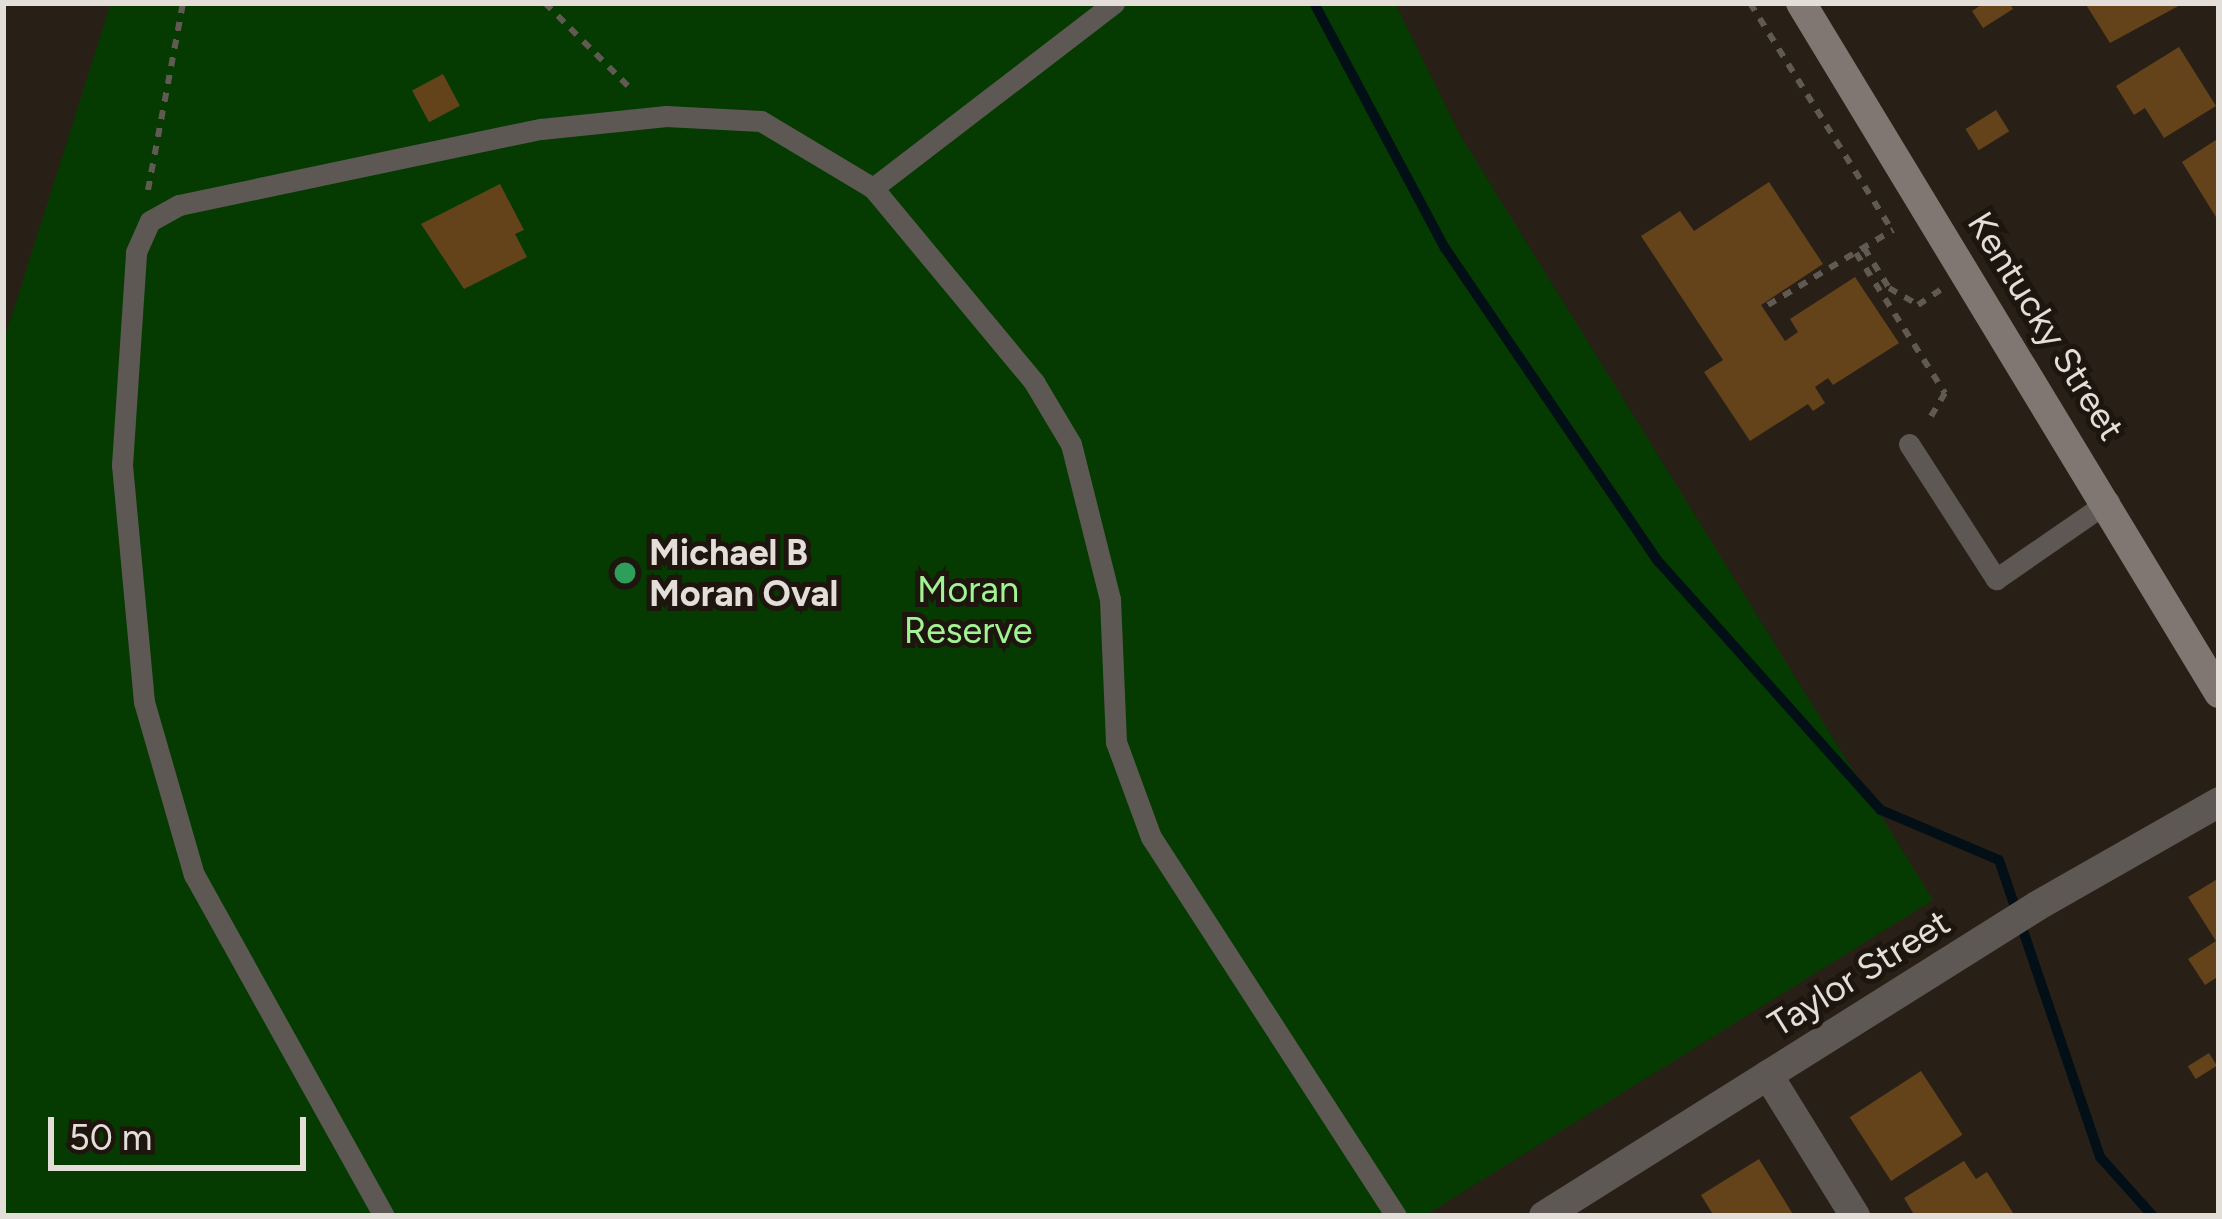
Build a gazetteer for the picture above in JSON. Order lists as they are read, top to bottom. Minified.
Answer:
{"streets":{"street":["Kentucky Street","Taylor Street"]},"parks":["Moran Reserve"],"places":["Michael B Moran Oval"],"scale_bar":"50 m"}
